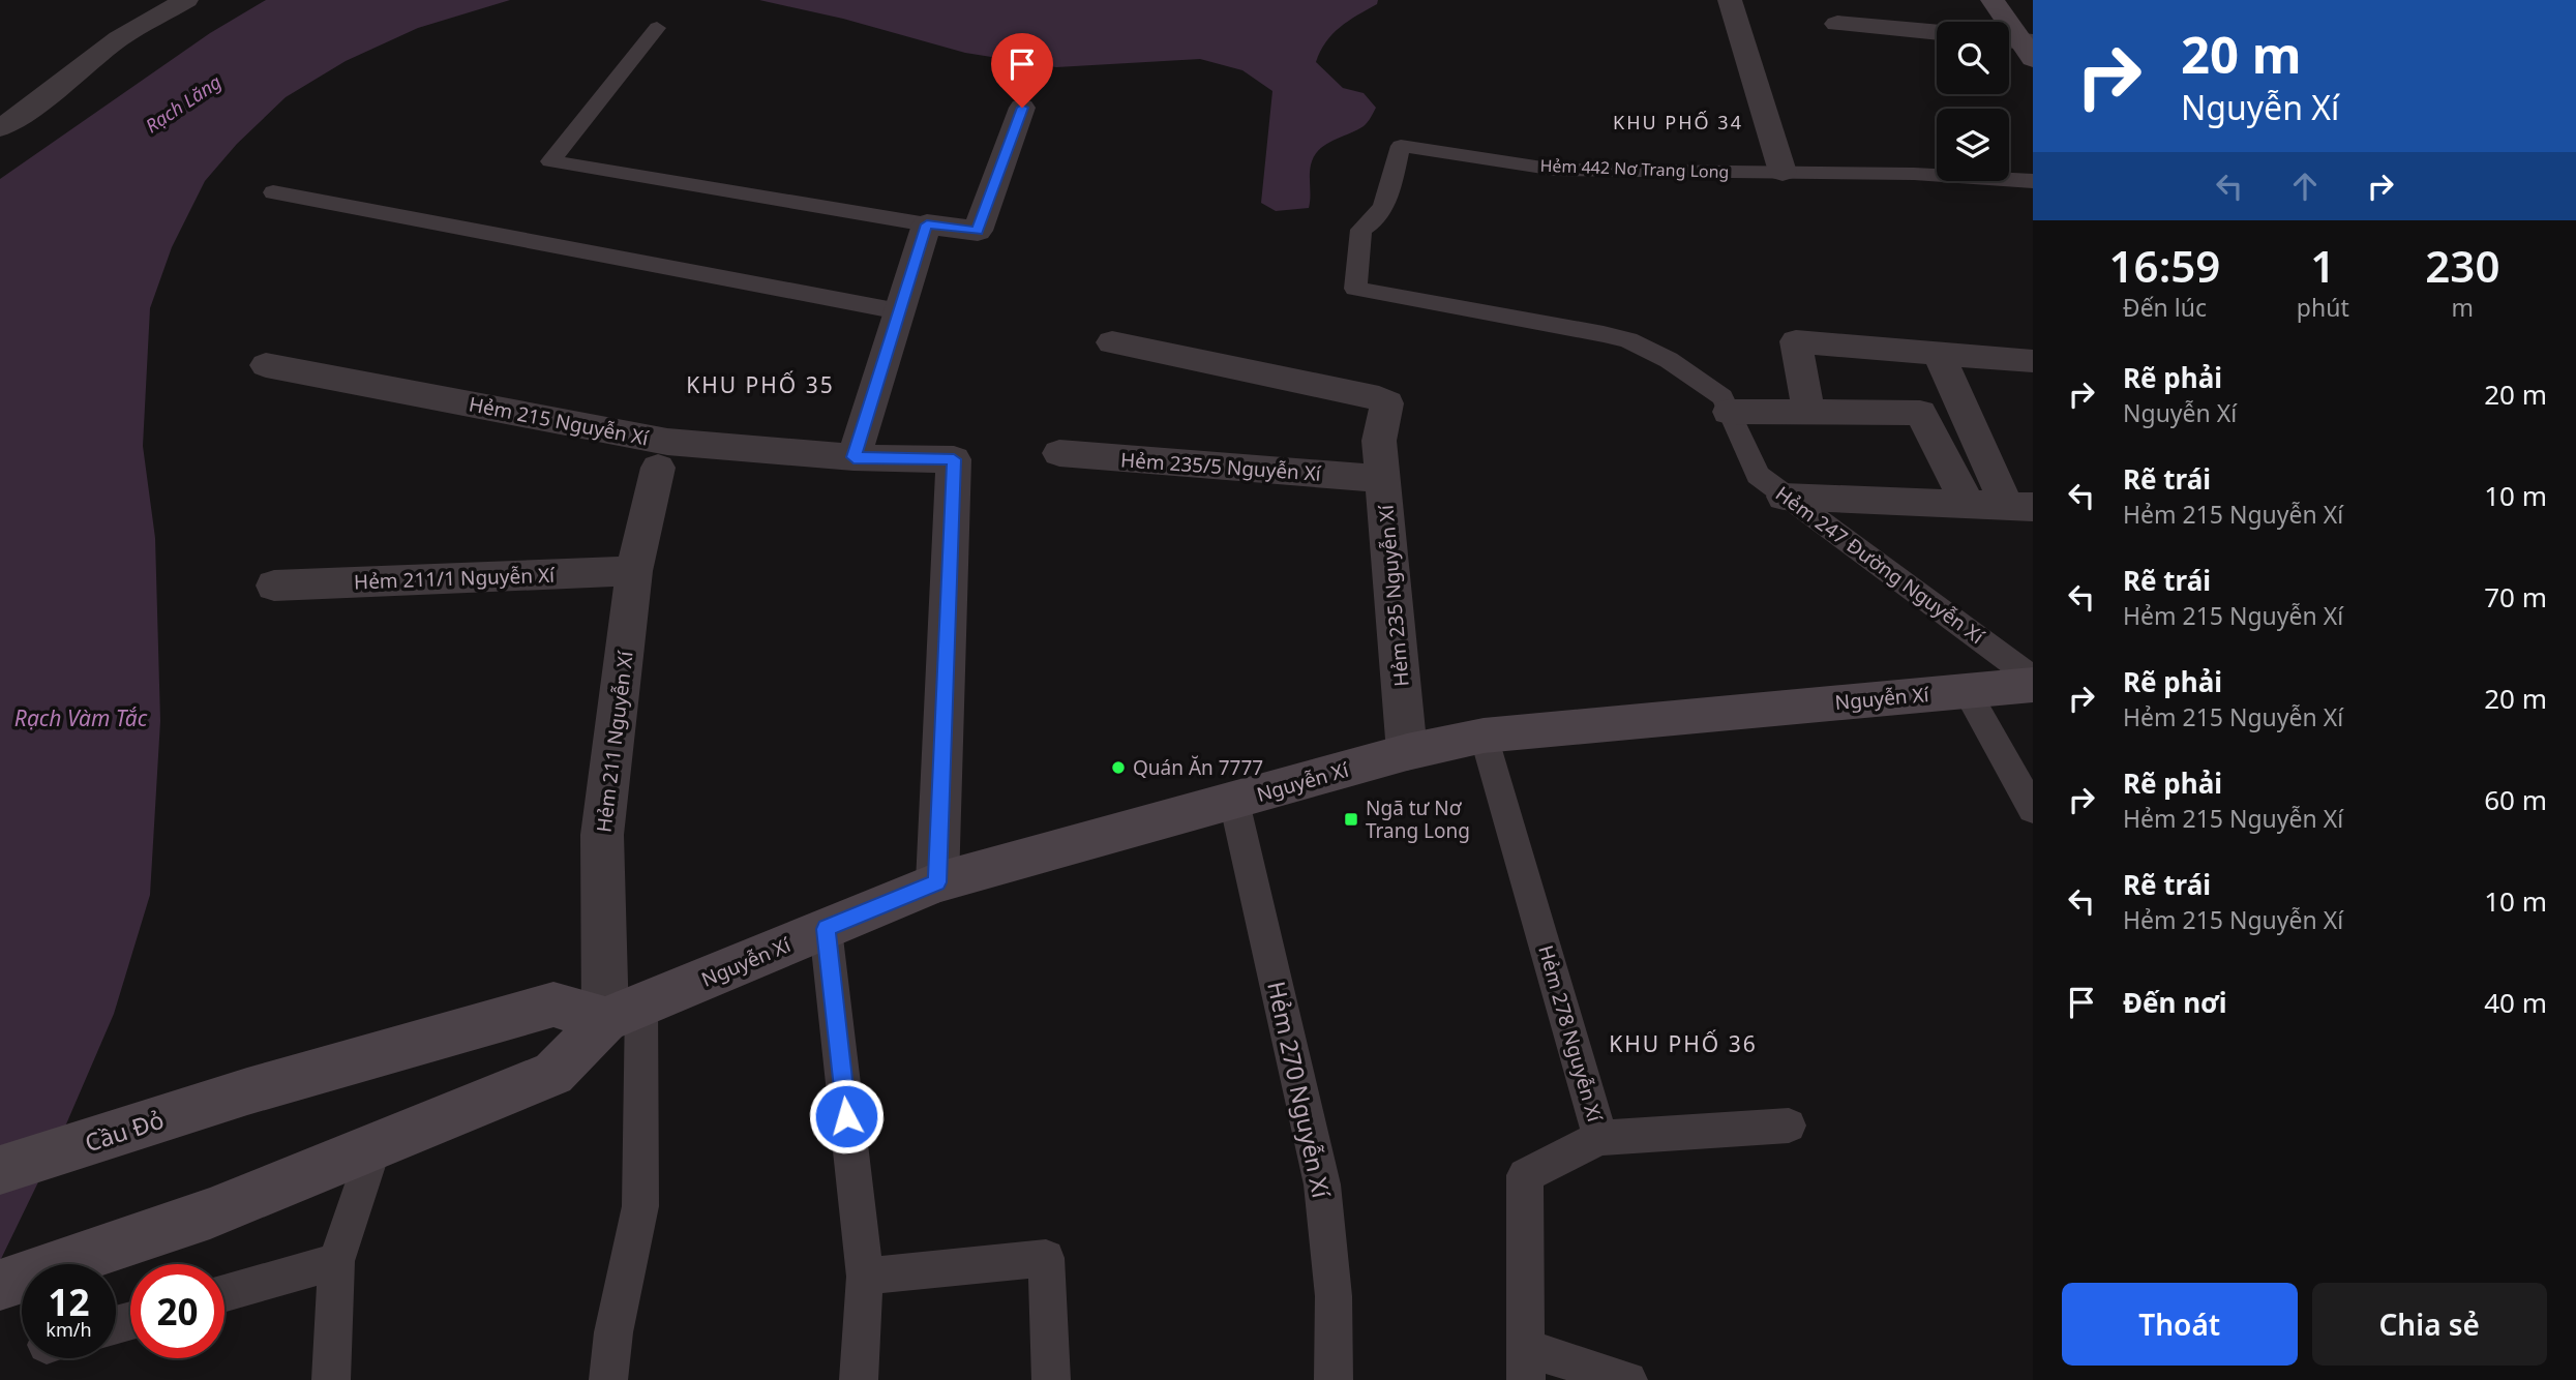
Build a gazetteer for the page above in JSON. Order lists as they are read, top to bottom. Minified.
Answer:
{"streets":{"main road":["Nguyễn Xí","Cầu Đỏ"],"street":["Hẻm 215 Nguyễn Xí","Hẻm 235/5 Nguyễn Xí","Hẻm 211/1 Nguyễn Xí","Hẻm 235 Nguyễn Xí","Hẻm 211 Nguyễn Xí"],"lane":["Hẻm 442 Nơ Trang Long","Hẻm 247 Đường Nguyễn Xí","Hẻm 278 Nguyễn Xí","Hẻm 270 Nguyễn Xí"]},"crossings":[["Hẻm 442 Nơ Trang Long","Hẻm 247 Đường Nguyễn Xí"],["Hẻm 215 Nguyễn Xí","Nguyễn Xí"],["Hẻm 235/5 Nguyễn Xí","Hẻm 235 Nguyễn Xí"],["Hẻm 211/1 Nguyễn Xí","Hẻm 211 Nguyễn Xí"],["Hẻm 235 Nguyễn Xí","Nguyễn Xí"],["Nguyễn Xí","Hẻm 211 Nguyễn Xí"],["Nguyễn Xí","Hẻm 278 Nguyễn Xí"],["Nguyễn Xí","Hẻm 270 Nguyễn Xí"],["Nguyễn Xí","Cầu Đỏ"],["Hẻm 211 Nguyễn Xí","Cầu Đỏ"]],"districts":["KHU PHỐ 34","KHU PHỐ 35","KHU PHỐ 36"],"water":["Rạch Lăng","Rạch Vàm Tắc"],"places":{"other":["Quán Ăn 7777"],"transit":["Ngã tư Nơ Trang Long"]},"page":{"turn":["20 m","Nguyễn Xí"],"eta":["16:59","Đến lúc","1","phút","230","m"],"list":[{"name":"Rẽ phải","note":"Nguyễn Xí","value":"20 m"},{"name":"Rẽ trái","note":"Hẻm 215 Nguyễn Xí","value":"10 m"},{"name":"Rẽ trái","note":"Hẻm 215 Nguyễn Xí","value":"70 m"},{"name":"Rẽ phải","note":"Hẻm 215 Nguyễn Xí","value":"20 m"},{"name":"Rẽ phải","note":"Hẻm 215 Nguyễn Xí","value":"60 m"},{"name":"Rẽ trái","note":"Hẻm 215 Nguyễn Xí","value":"10 m"},{"name":"Đến nơi","value":"40 m"}],"speed":"12 km/h","limit":"20","buttons":["Thoát","Chia sẻ"]}}
